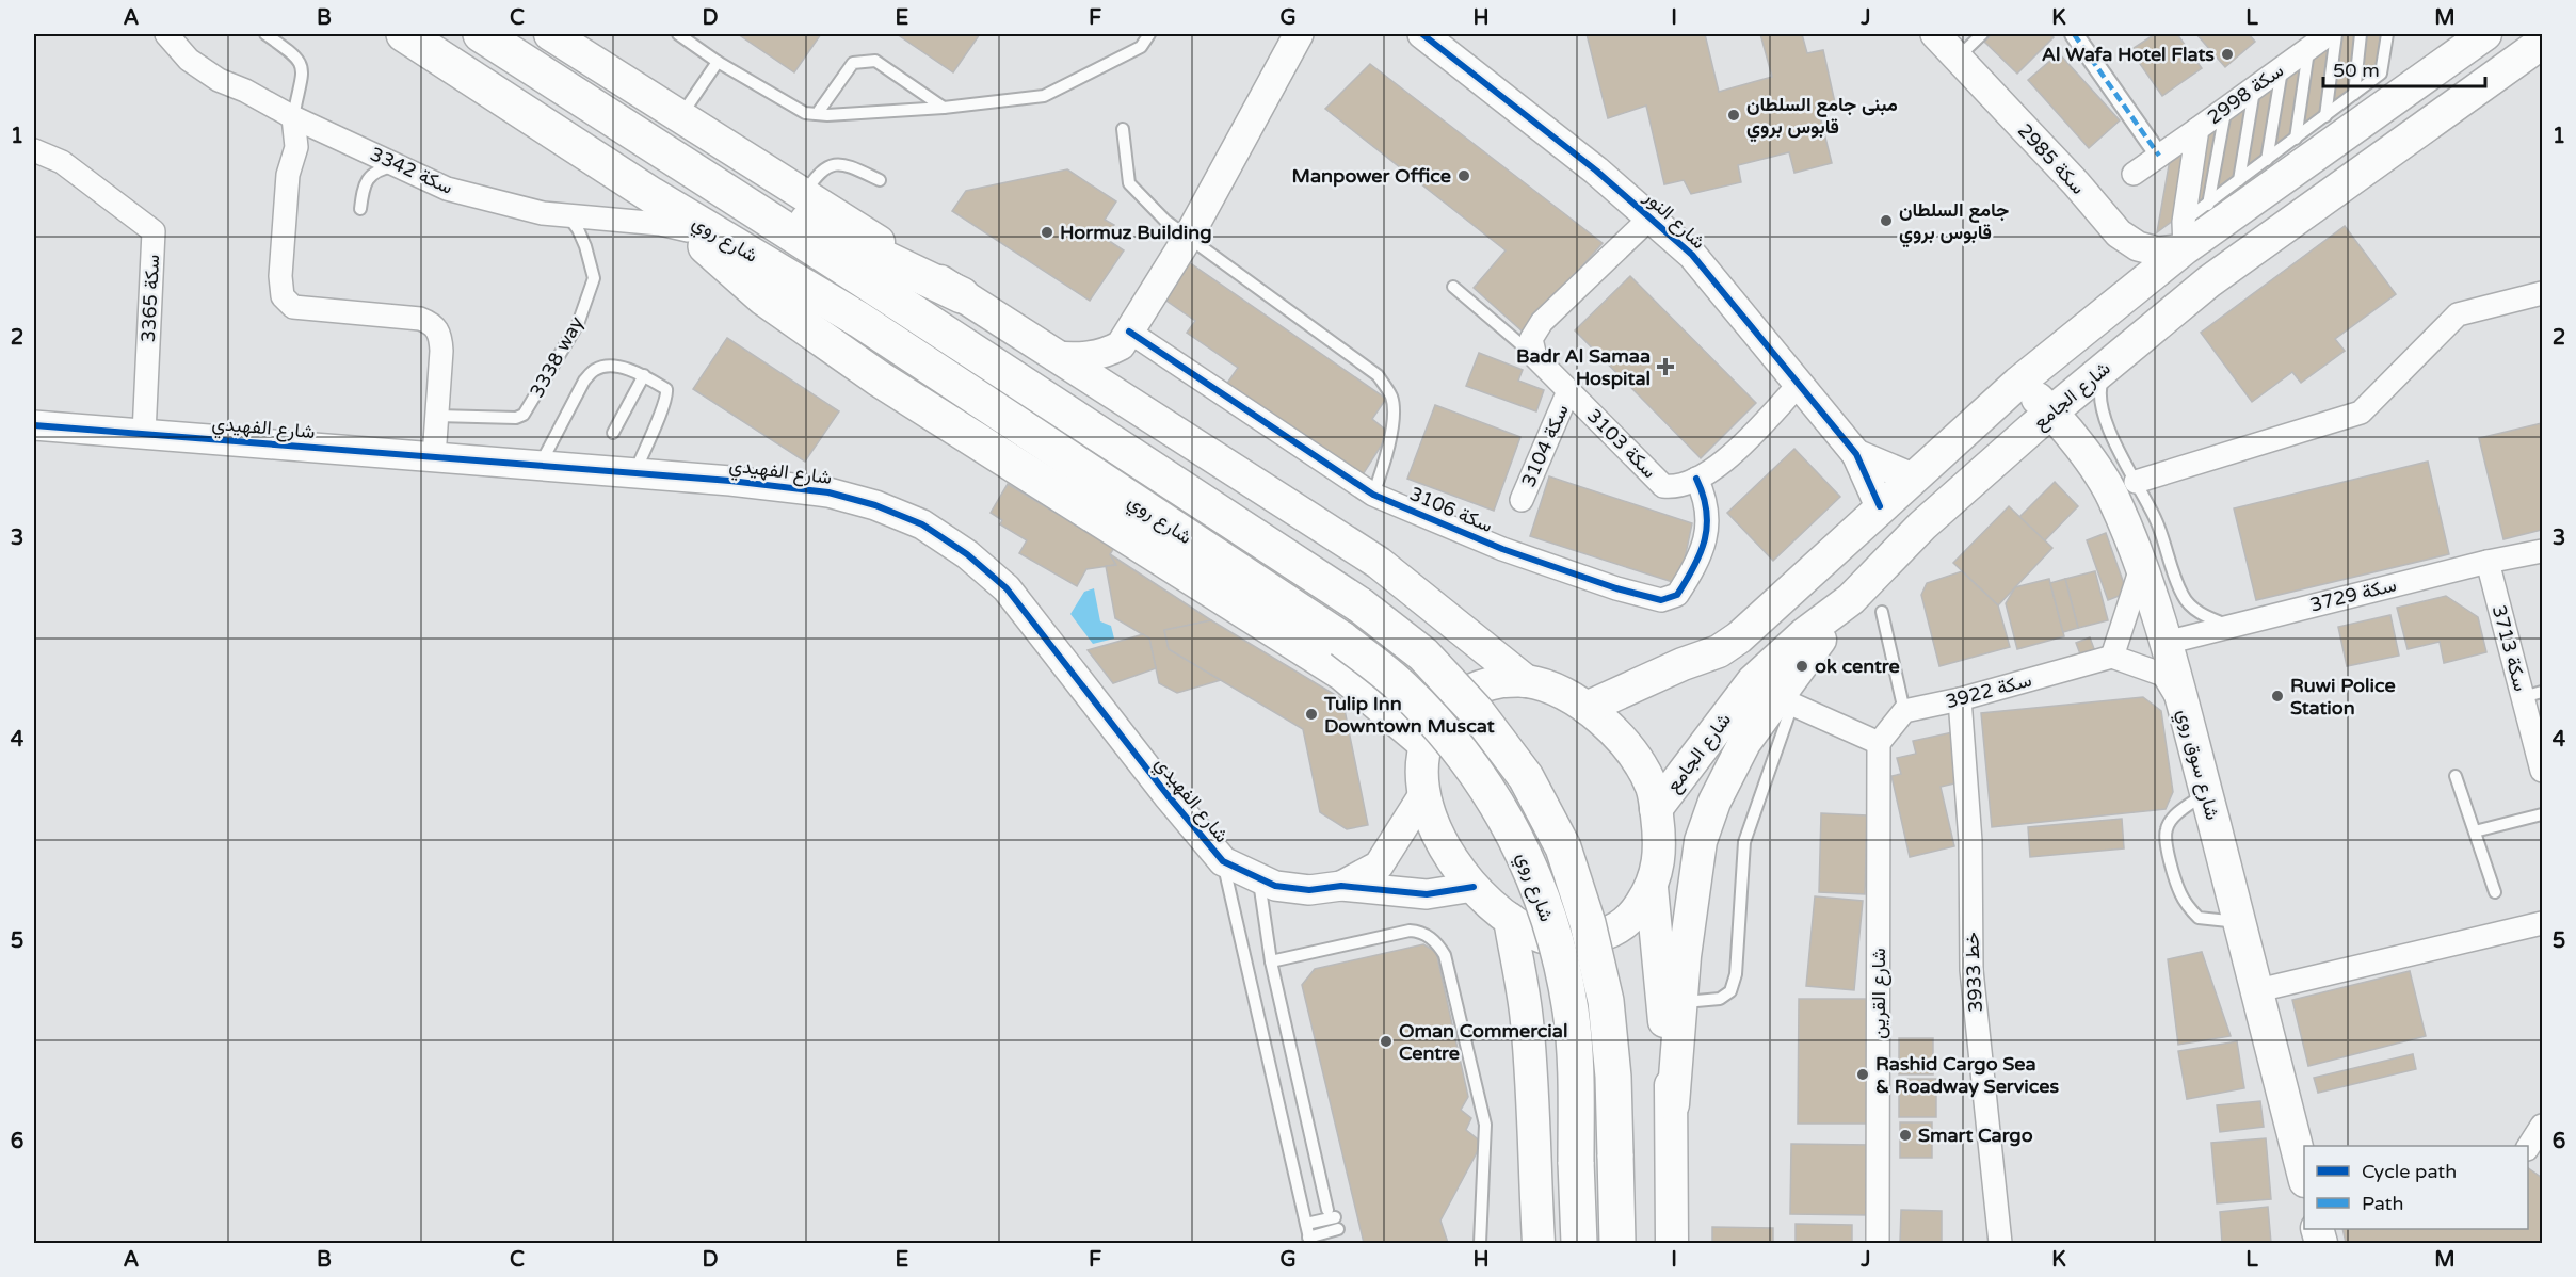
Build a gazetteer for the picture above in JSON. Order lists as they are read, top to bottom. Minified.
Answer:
{"streets":{"main road":["شارع روي","شارع الجامع","شارع سوق روي"],"street":["سكة 2998","سكة 2985","سكة 3342","شارع النور","سكة 3365","شارع الفهيدي","سكة 3103","سكة 3104","سكة 3106","سكة 3729","سكة 3713","سكة 3922","3933 خط","شارع القرين"],"lane":["3338 way"]},"crossings":[["سكة 2998","سكة 2985"],["سكة 3342","3338 way"],["شارع النور","سكة 3103"],["سكة 3365","شارع الفهيدي"],["شارع الجامع","شارع سوق روي"],["سكة 3103","سكة 3104"],["سكة 3103","سكة 3106"],["سكة 3729","سكة 3713"],["سكة 3729","شارع سوق روي"],["سكة 3922","3933 خط"]],"places":{"other":["Al Wafa Hotel Flats","مبنى جامع السلطان قابوس بروي","Manpower Office","جامع السلطان قابوس بروي","Hormuz Building","ok centre","Ruwi Police Station","Tulip Inn Downtown Muscat","Oman Commercial Centre","Rashid Cargo Sea & Roadway Services","Smart Cargo"],"health":["Badr Al Samaa Hospital"]},"legend":["Cycle path","Path"],"scale_bar":"50 m","grid":{"columns":["A","B","C","D","E","F","G","H","I","J","K","L","M"],"rows":["1","2","3","4","5","6"]}}
